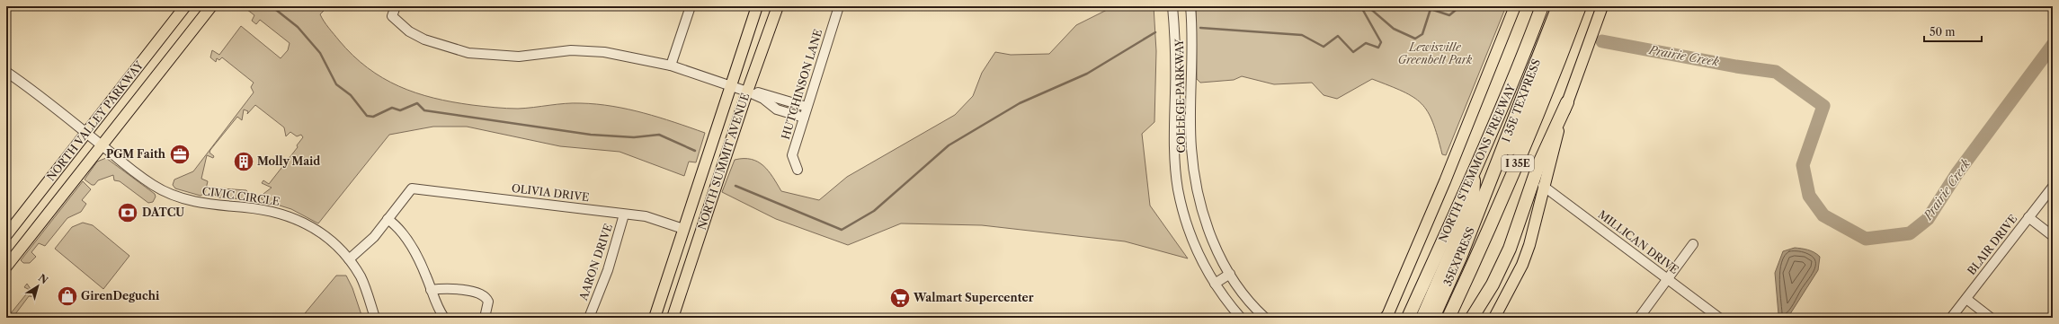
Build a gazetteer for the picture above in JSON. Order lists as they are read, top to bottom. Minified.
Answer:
{"streets":{"highway":["I 35E TEXPRESS","NORTH STEMMONS FREEWAY","I 35E","35EXPRESS"],"main road":["NORTH VALLEY PARKWAY","NORTH SUMMIT AVENUE"],"street":["HUTCHINSON LANE","COLLEGE PARKWAY","OLIVIA DRIVE","CIVIC CIRCLE","MILLICAN DRIVE","BLAIR DRIVE","AARON DRIVE"]},"crossings":[["I 35E TEXPRESS","35EXPRESS"],["NORTH VALLEY PARKWAY","CIVIC CIRCLE"],["NORTH SUMMIT AVENUE","OLIVIA DRIVE"],["OLIVIA DRIVE","AARON DRIVE"]],"water":["Prairie Creek"],"parks":["Lewisville Greenbelt Park"],"places":{"office":["PGM Faith"],"building":["Molly Maid"],"bank":["DATCU"],"shop":["GirenDeguchi"],"supermarket":["Walmart Supercenter"]},"scale_bar":"50 m","north":"top right"}
